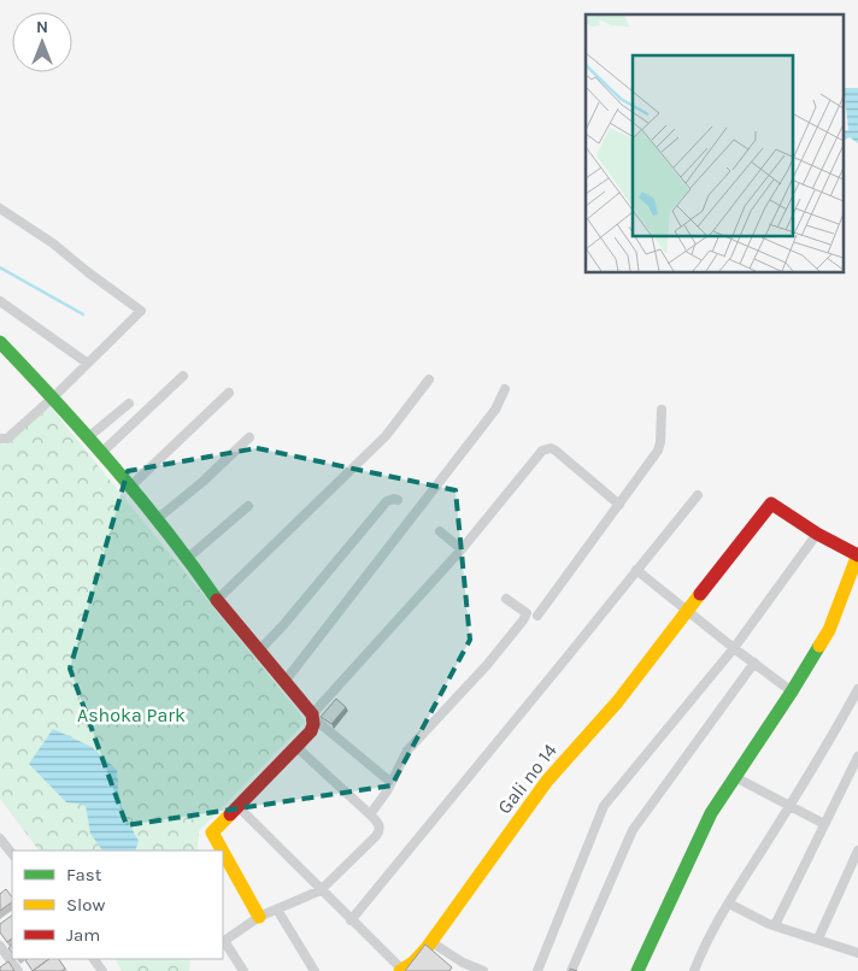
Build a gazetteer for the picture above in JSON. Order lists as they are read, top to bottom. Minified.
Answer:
{"streets":{"street":["Gali no 14"]},"parks":["Ashoka Park"],"legend":["Fast","Slow","Jam"],"north":"top"}
